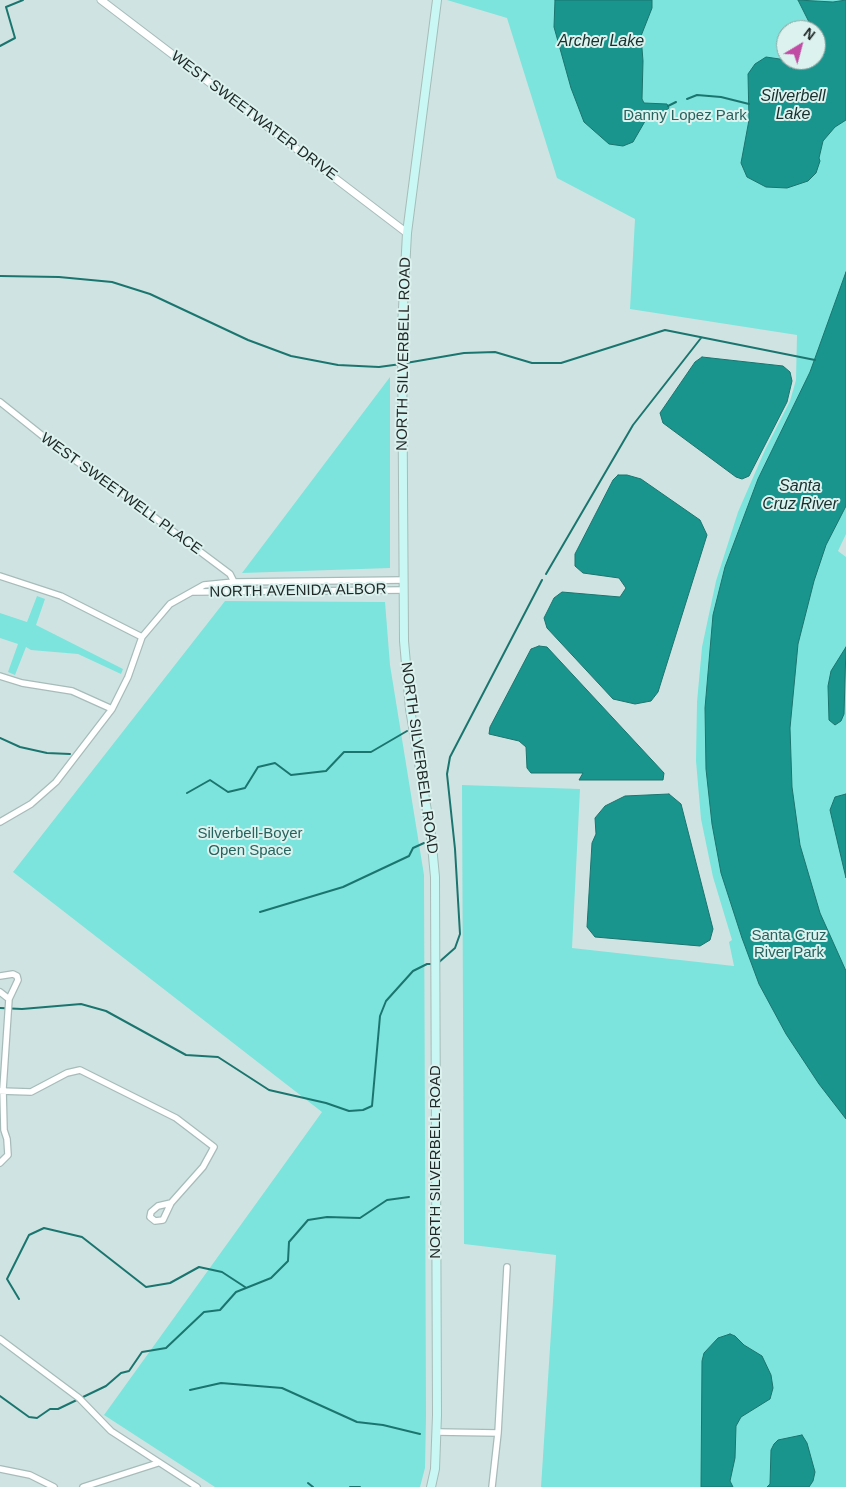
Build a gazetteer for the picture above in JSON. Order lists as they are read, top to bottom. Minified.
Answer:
{"streets":{"main road":["NORTH SILVERBELL ROAD"],"street":["WEST SWEETWATER DRIVE","WEST SWEETWELL PLACE","NORTH AVENIDA ALBOR"]},"crossings":[["WEST SWEETWATER DRIVE","NORTH SILVERBELL ROAD"],["NORTH SILVERBELL ROAD","NORTH AVENIDA ALBOR"],["WEST SWEETWELL PLACE","NORTH AVENIDA ALBOR"]],"water":["Archer Lake","Silverbell Lake","Santa Cruz River"],"parks":["Danny Lopez Park","Silverbell-Boyer Open Space","Santa Cruz River Park"],"north":"top right"}
